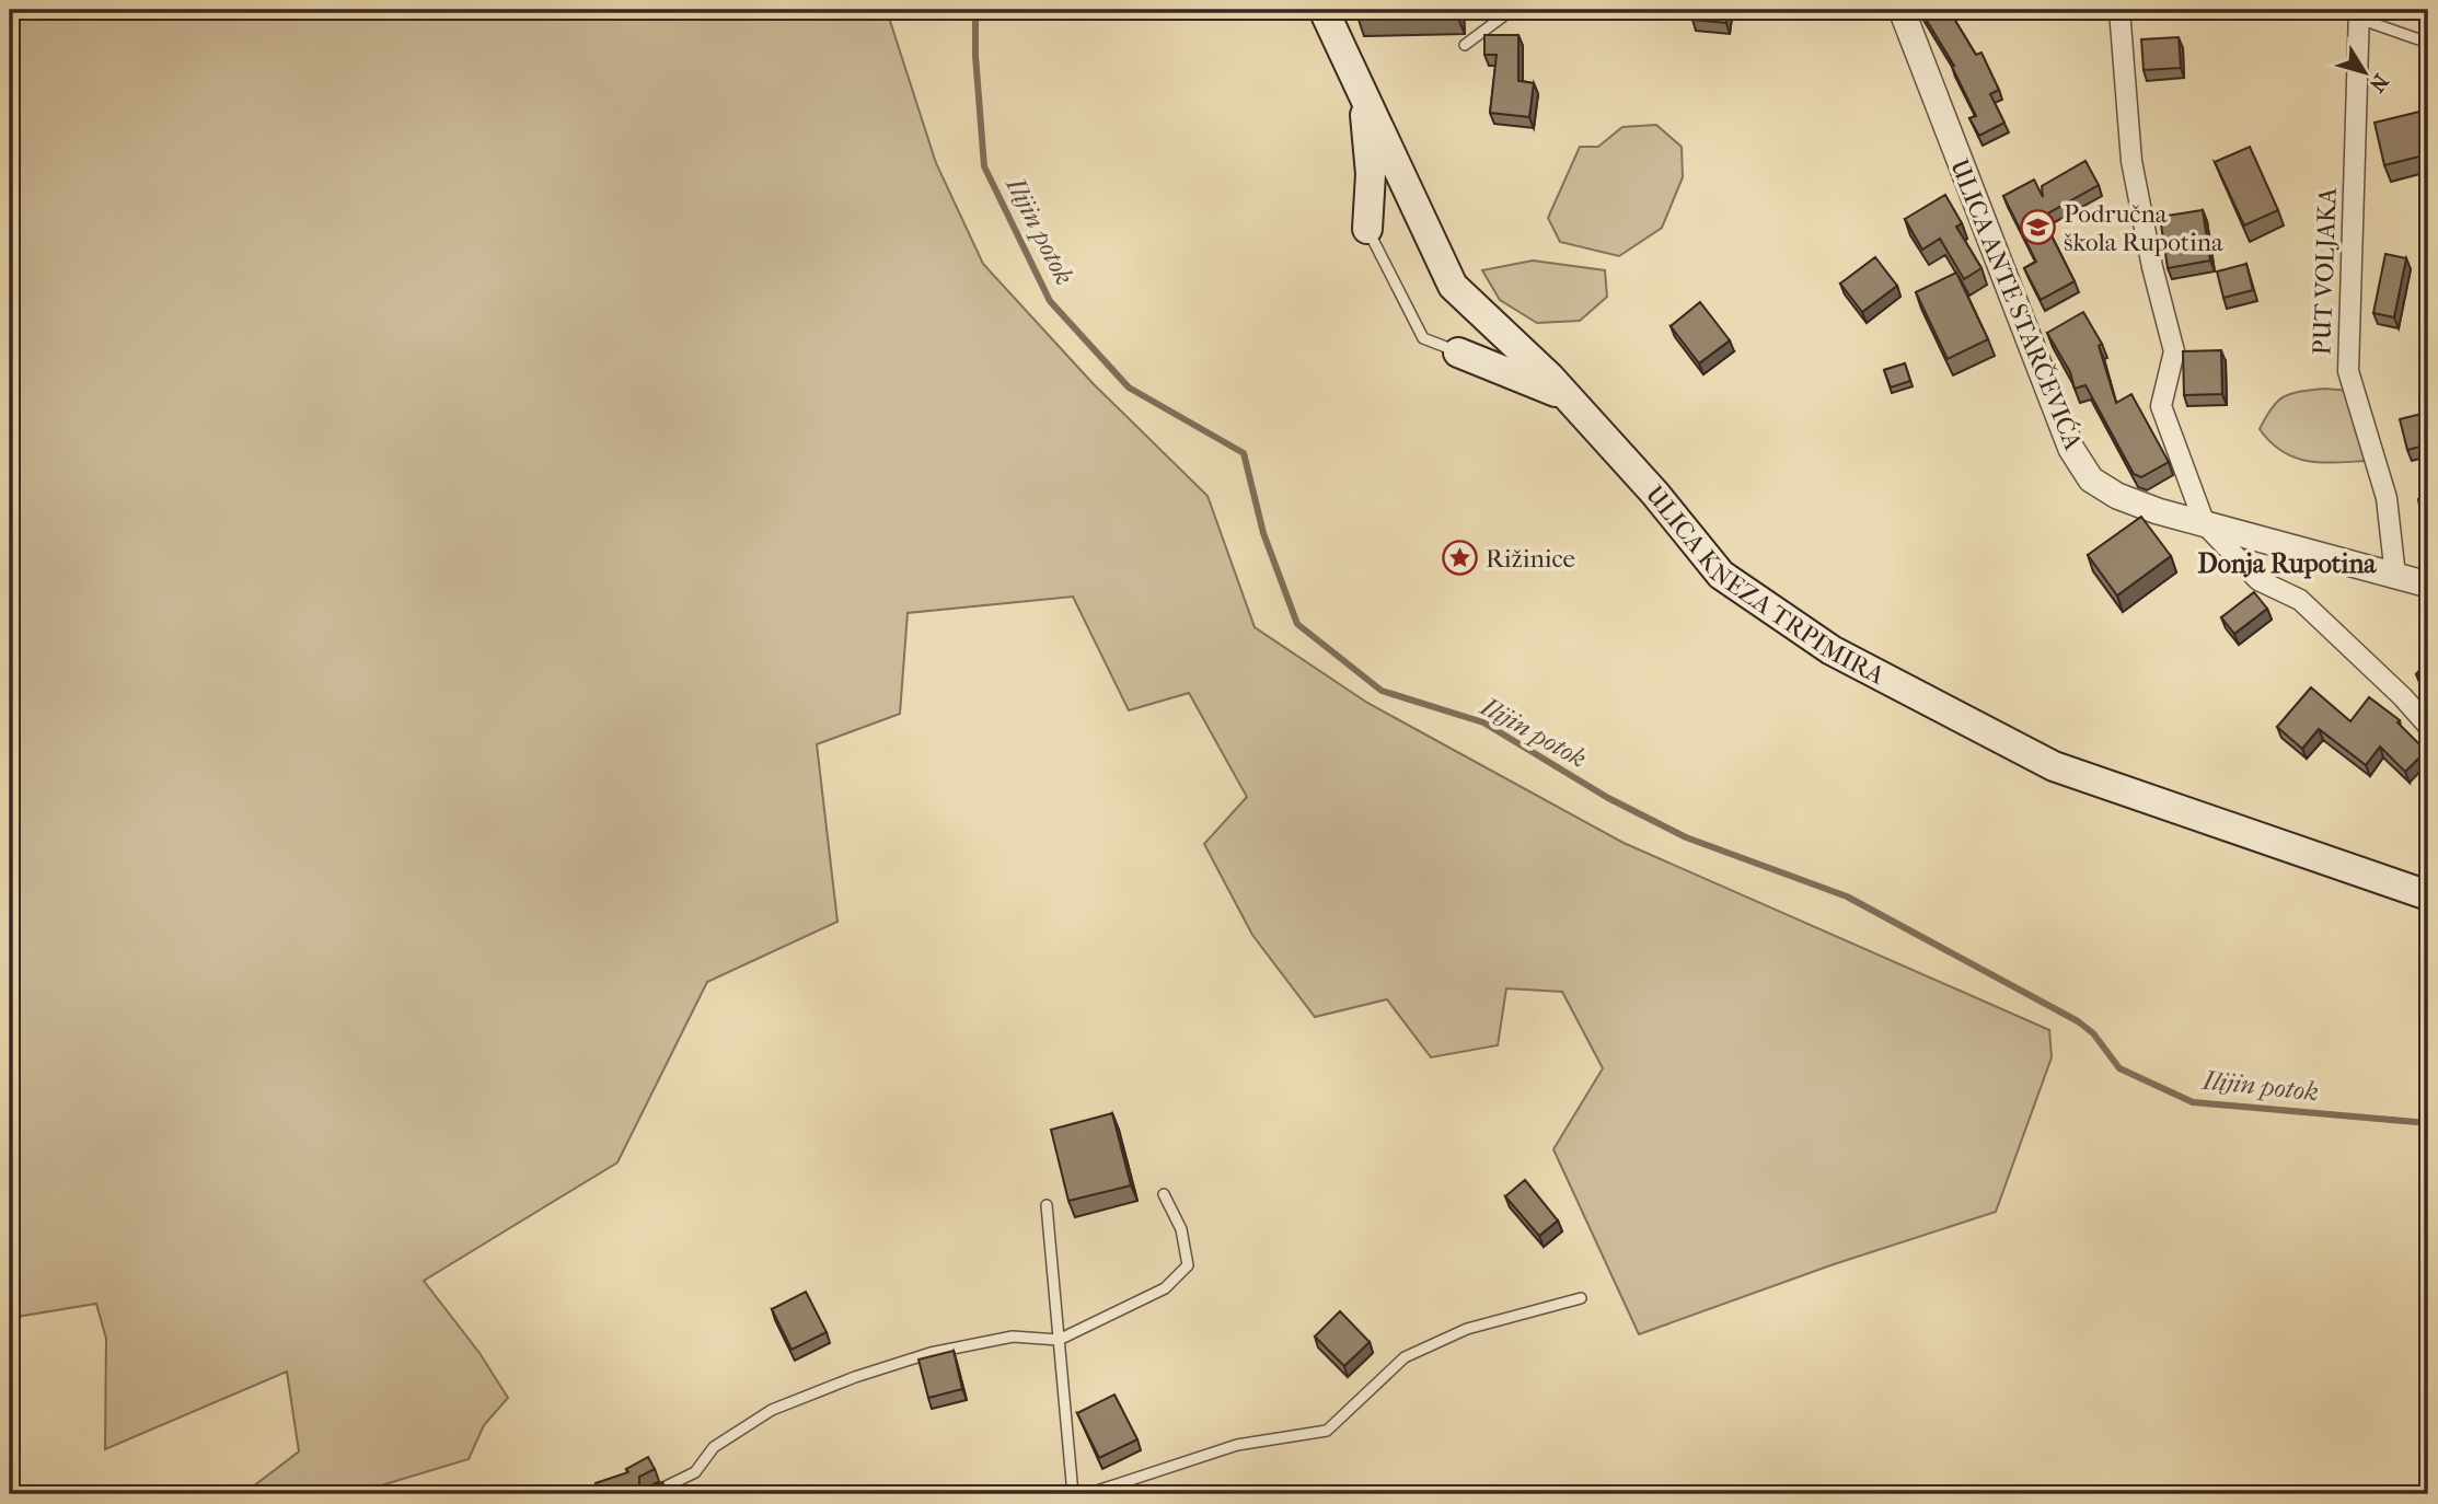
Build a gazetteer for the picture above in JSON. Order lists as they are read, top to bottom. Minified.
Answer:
{"streets":{"main road":["ULICA KNEZA TRPIMIRA"],"street":["PUT VOLJAKA","ULICA ANTE STARČEVIĆA"]},"crossings":[["PUT VOLJAKA","ULICA ANTE STARČEVIĆA"]],"districts":["Donja Rupotina"],"water":["Ilijin potok"],"places":{"school or university":["Područna škola Rupotina"],"place":["Rižinice"]},"north":"bottom right"}
